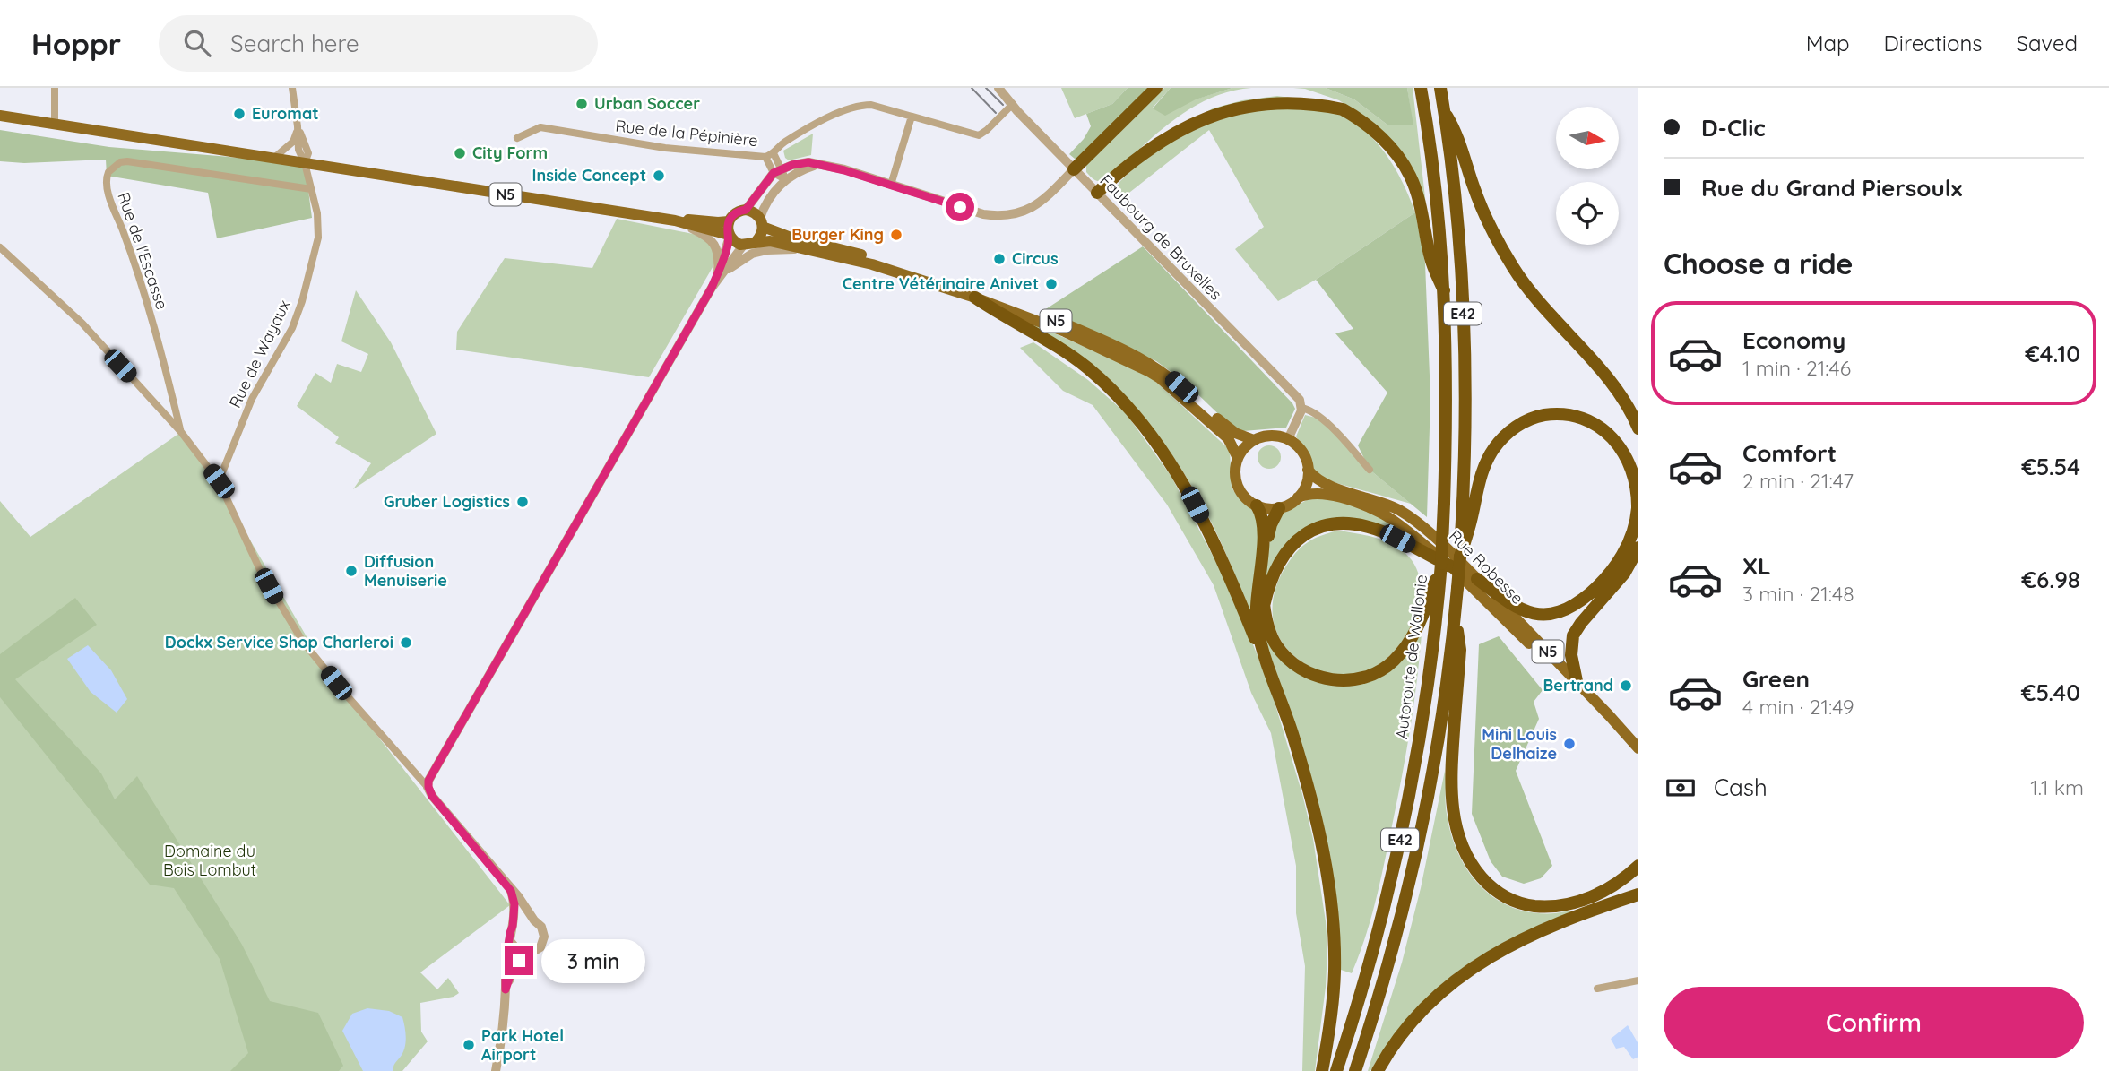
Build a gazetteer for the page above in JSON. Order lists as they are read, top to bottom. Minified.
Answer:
{"streets":{"highway":["E42","Autoroute de Wallonie"],"main road":["N5","Rue Robesse"],"street":["Rue de la Pépinière","Faubourg de Bruxelles","Rue de l'Escasse","Rue de Wayaux"]},"crossings":[["Rue de la Pépinière","Faubourg de Bruxelles"],["N5","Rue de Wayaux"],["N5","Rue Robesse"],["Rue de l'Escasse","Rue de Wayaux"],["Rue Robesse","Autoroute de Wallonie"]],"parks":["Domaine du Bois Lombut"],"places":["Urban Soccer","Euromat","City Form","Inside Concept","Burger King","Circus","Centre Vétérinaire Anivet","Gruber Logistics","Diffusion Menuiserie","Dockx Service Shop Charleroi","Bertrand","Mini Louis Delhaize","Park Hotel Airport"],"north":"right","page":{"header":"Hoppr","search":"Search here","nav":["Map","Directions","Saved"],"banner":["D-Clic","Rue du Grand Piersoulx"],"heading":"Choose a ride","list":[{"name":"Economy","note":"1 min · 21:46","value":"€4.10"},{"name":"Comfort","note":"2 min · 21:47","value":"€5.54"},{"name":"XL","note":"3 min · 21:48","value":"€6.98"},{"name":"Green","note":"4 min · 21:49","value":"€5.40"}],"pay":["Cash","1.1 km"],"bubble":"3 min","buttons":"Confirm"}}
